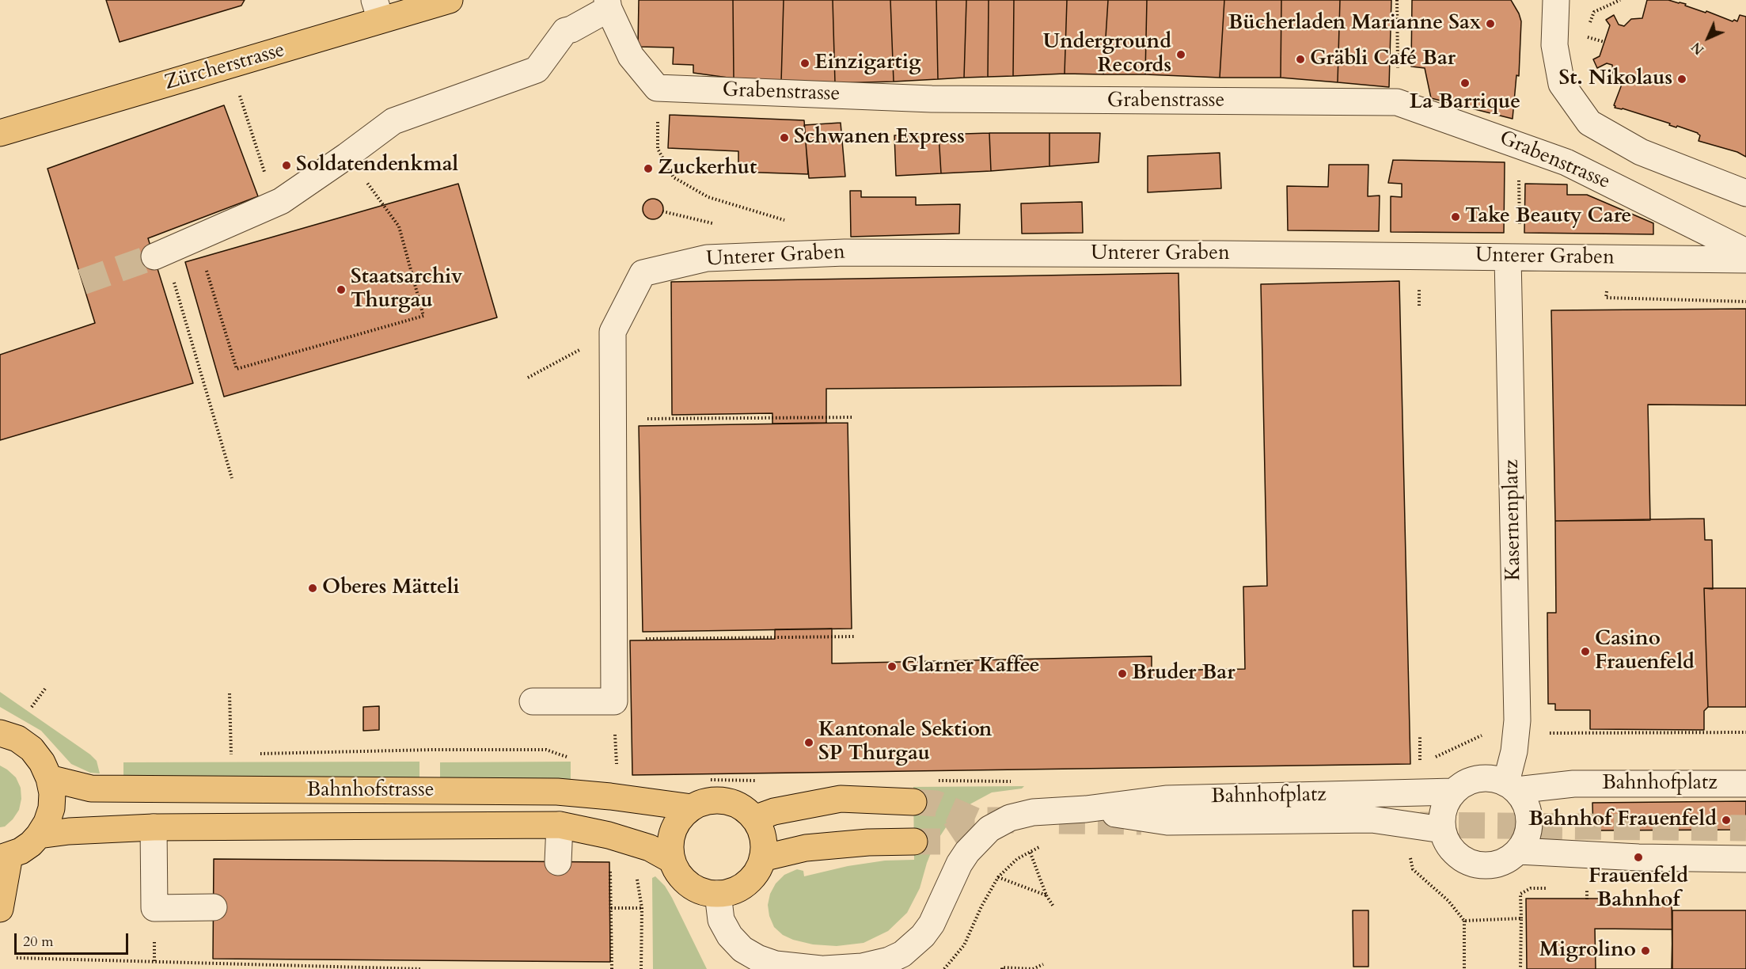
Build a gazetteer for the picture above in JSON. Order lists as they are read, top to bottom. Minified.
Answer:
{"streets":{"main road":["Zürcherstrasse","Bahnhofstrasse"],"street":["Grabenstrasse","Unterer Graben","Kasernenplatz","Bahnhofplatz"]},"crossings":[["Unterer Graben","Kasernenplatz"],["Kasernenplatz","Bahnhofplatz"]],"places":["Bücherladen Marianne Sax","Underground Records","Gräbli Café Bar","Einzigartig","St. Nikolaus","La Barrique","Schwanen Express","Soldatendenkmal","Zuckerhut","Take Beauty Care","Staatsarchiv Thurgau","Oberes Mätteli","Casino Frauenfeld","Glarner Kaffee","Bruder Bar","Kantonale Sektion SP Thurgau","Bahnhof Frauenfeld","Frauenfeld Bahnhof","Migrolino"],"scale_bar":"20 m","north":"bottom left"}
